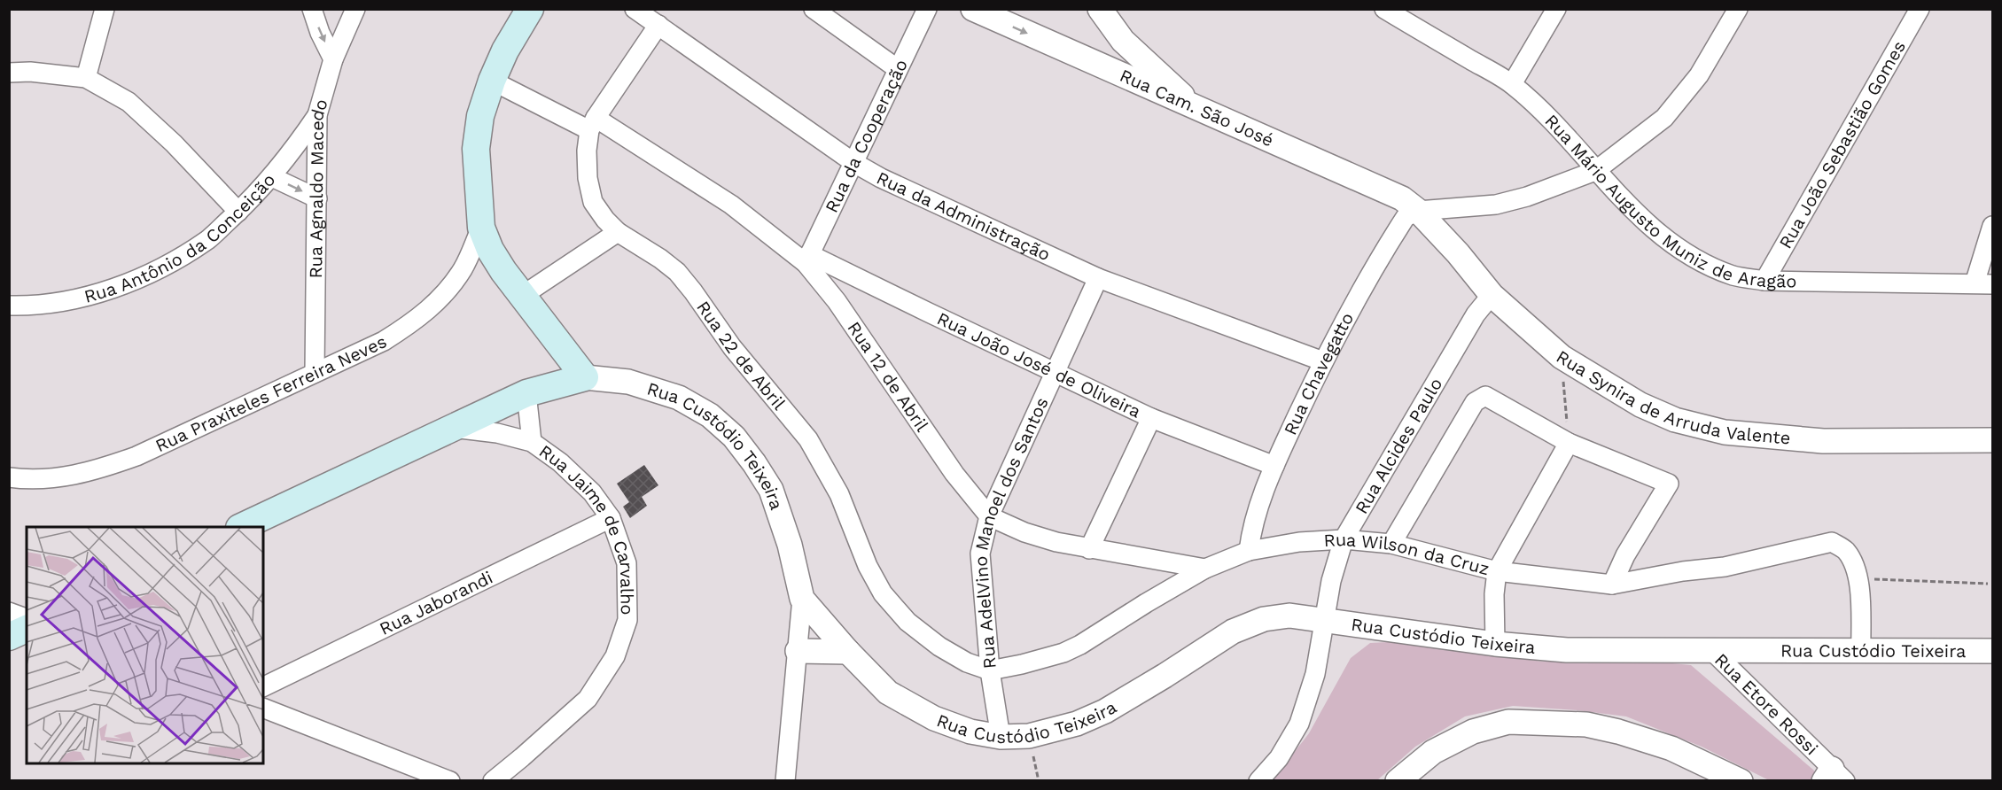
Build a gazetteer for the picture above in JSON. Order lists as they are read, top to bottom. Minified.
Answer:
{"streets":{"main road":["Rua Custódio Teixeira"],"street":["Rua Cam. São José","Rua da Cooperação","Rua João Sebastião Gomes","Rua Agnaldo Macedo","Rua Mário Augusto Muniz de Aragão","Rua da Administração","Rua Antônio da Conceição","Rua 22 de Abril","Rua João José de Oliveira","Rua Chavegatto","Rua 12 de Abril","Rua Praxiteles Ferreira Neves","Rua Synira de Arruda Valente","Rua Alcides Paulo","Rua Jaime de Carvalho","Rua AdelVino Manoel dos Santos","Rua Wilson da Cruz","Rua Jaborandi","Rua Etore Rossi"]},"crossings":[["Rua Cam. São José","Rua Chavegatto"],["Rua Cam. São José","Rua Synira de Arruda Valente"],["Rua da Cooperação","Rua da Administração"],["Rua da Cooperação","Rua João José de Oliveira"],["Rua da Cooperação","Rua 12 de Abril"],["Rua João Sebastião Gomes","Rua Mário Augusto Muniz de Aragão"],["Rua Agnaldo Macedo","Rua Antônio da Conceição"],["Rua Agnaldo Macedo","Rua Praxiteles Ferreira Neves"],["Rua da Administração","Rua 22 de Abril"],["Rua da Administração","Rua Chavegatto"],["Rua da Administração","Rua AdelVino Manoel dos Santos"],["Rua 22 de Abril","Rua 12 de Abril"],["Rua 22 de Abril","Rua AdelVino Manoel dos Santos"],["Rua 22 de Abril","Rua Wilson da Cruz"],["Rua João José de Oliveira","Rua Chavegatto"],["Rua João José de Oliveira","Rua 12 de Abril"],["Rua João José de Oliveira","Rua AdelVino Manoel dos Santos"],["Rua Chavegatto","Rua Synira de Arruda Valente"],["Rua Chavegatto","Rua Wilson da Cruz"],["Rua 12 de Abril","Rua AdelVino Manoel dos Santos"],["Rua 12 de Abril","Rua Wilson da Cruz"],["Rua Synira de Arruda Valente","Rua Alcides Paulo"],["Rua Alcides Paulo","Rua Custódio Teixeira"],["Rua Alcides Paulo","Rua Wilson da Cruz"],["Rua Custódio Teixeira","Rua Jaime de Carvalho"],["Rua Custódio Teixeira","Rua AdelVino Manoel dos Santos"],["Rua Custódio Teixeira","Rua Etore Rossi"],["Rua Jaime de Carvalho","Rua Jaborandi"],["Rua AdelVino Manoel dos Santos","Rua Wilson da Cruz"]]}
